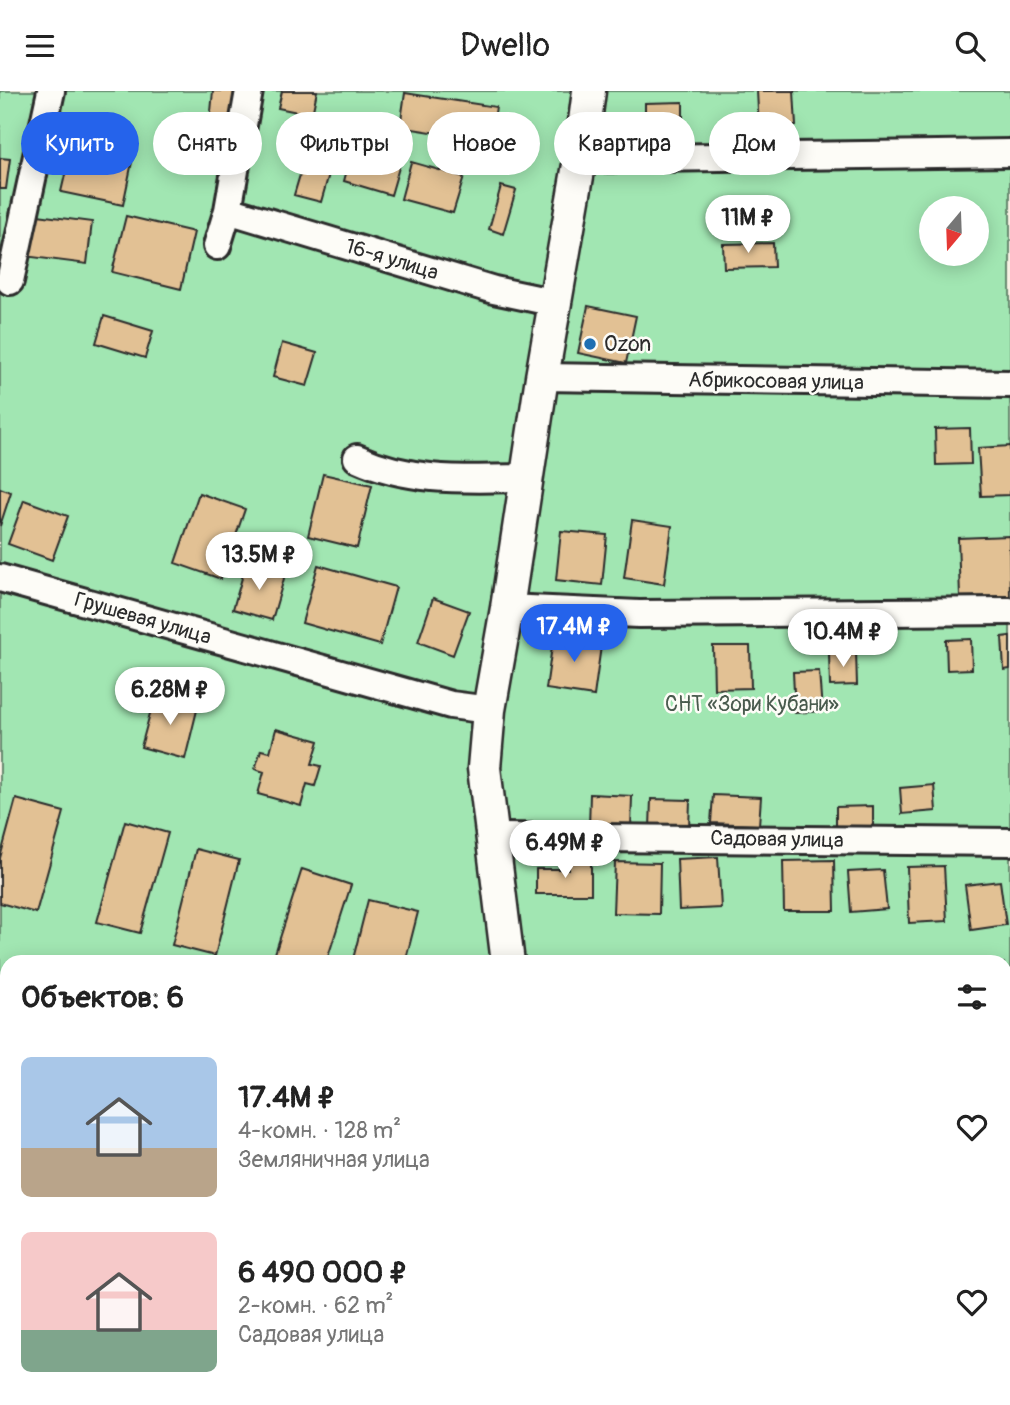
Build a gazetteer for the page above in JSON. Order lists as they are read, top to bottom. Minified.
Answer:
{"streets":{"street":["16-я улица","Абрикосовая улица","Грушевая улица","Садовая улица"]},"parks":["СНТ «Зори Кубани»"],"places":["Ozon"],"north":"bottom","page":{"header":"Dwello","chip":["Купить","Снять","Фильтры","Новое","Квартира","Дом"],"price":["11M ₽","13.5M ₽","17.4M ₽","10.4M ₽","6.28M ₽","6.49M ₽"],"heading":"Объектов: 6","list":[{"name":"17.4M ₽","note":"4-комн. · 128 m² · Земляничная улица"},{"name":"6 490 000 ₽","note":"2-комн. · 62 m² · Садовая улица"}]}}
